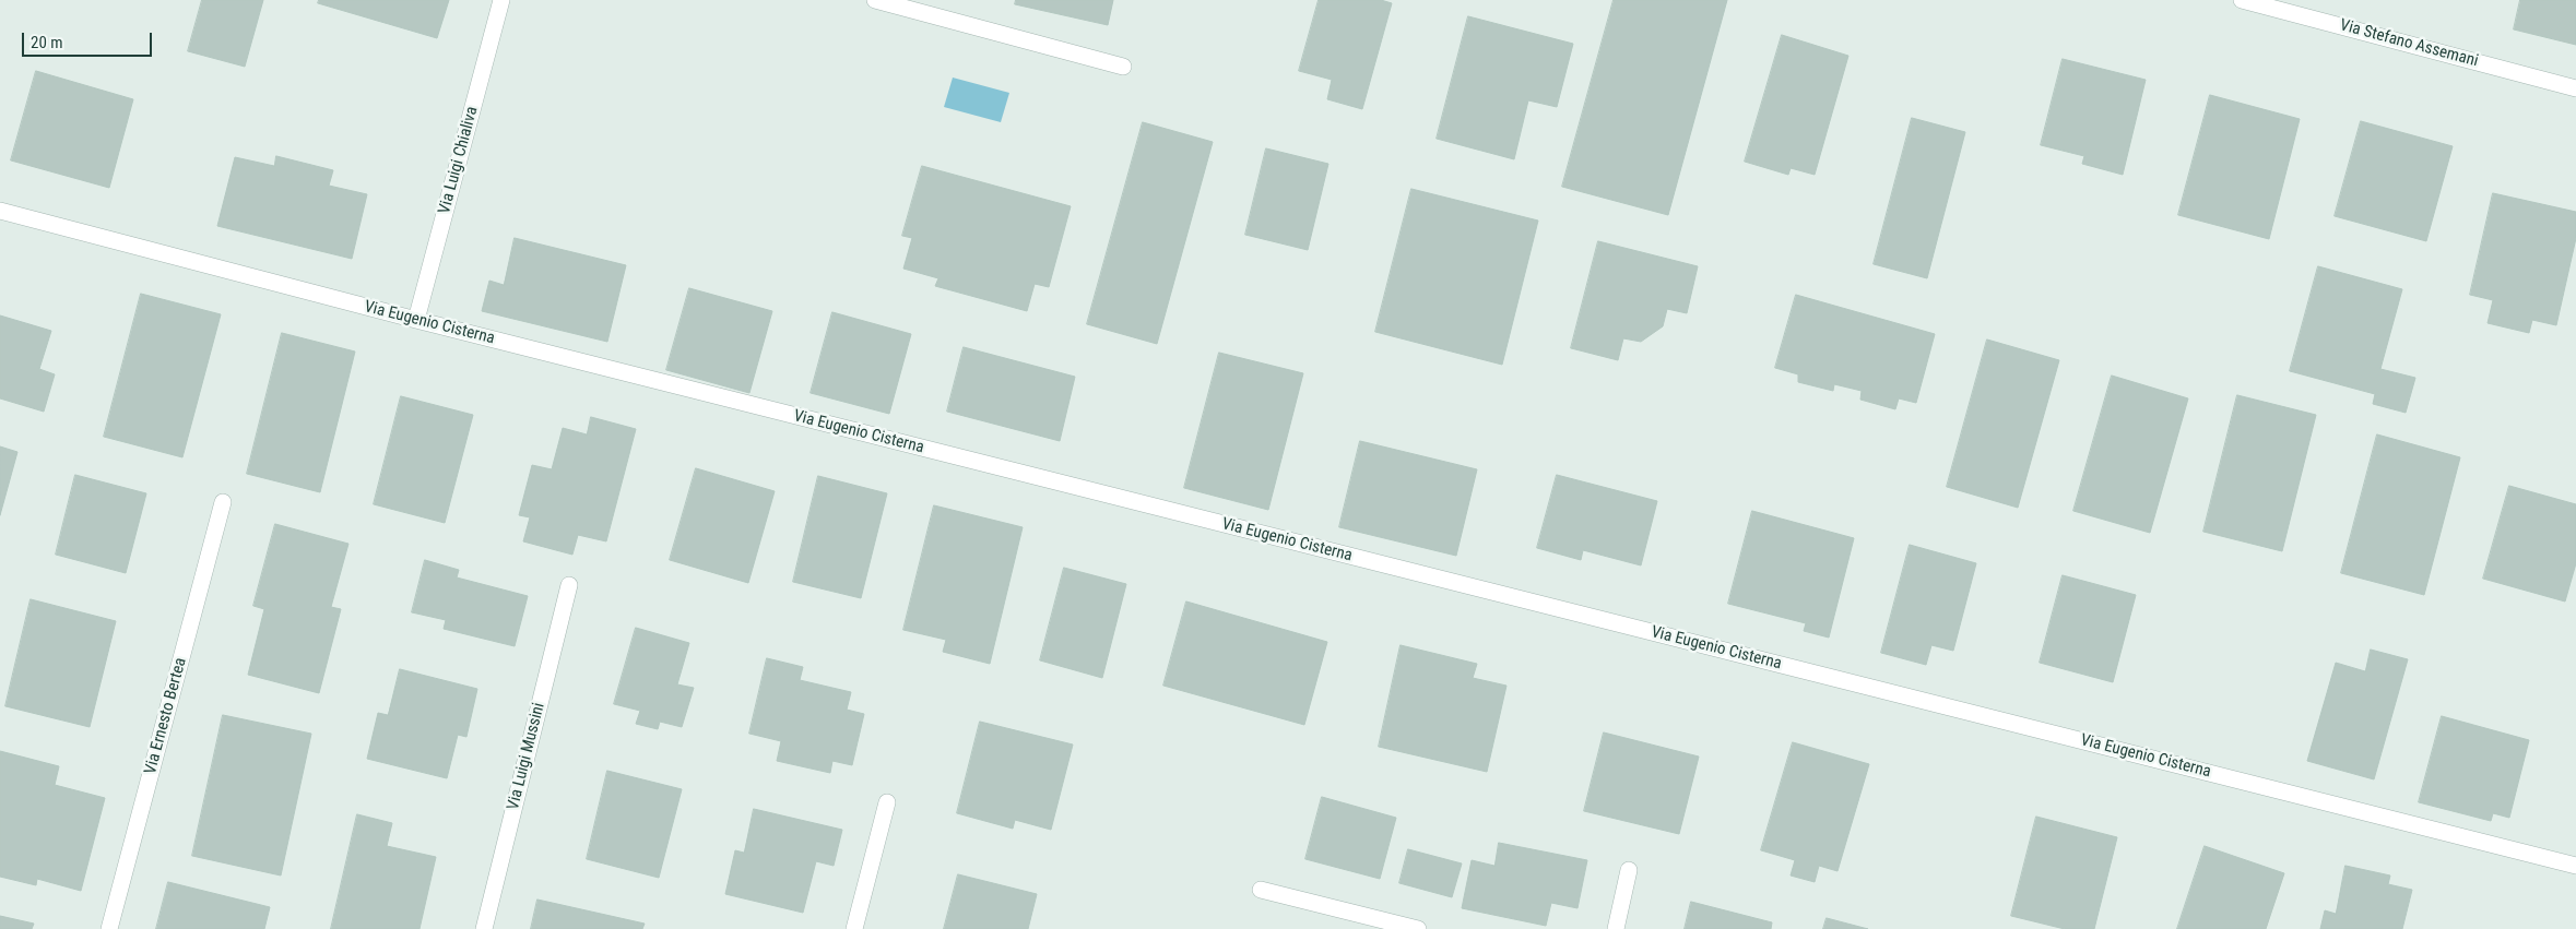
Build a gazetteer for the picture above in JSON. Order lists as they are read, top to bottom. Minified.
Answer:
{"streets":{"street":["Via Stefano Assemani","Via Luigi Chialiva","Via Eugenio Cisterna","Via Ernesto Bertea","Via Luigi Mussini"]},"crossings":[["Via Luigi Chialiva","Via Eugenio Cisterna"]],"scale_bar":"20 m"}
